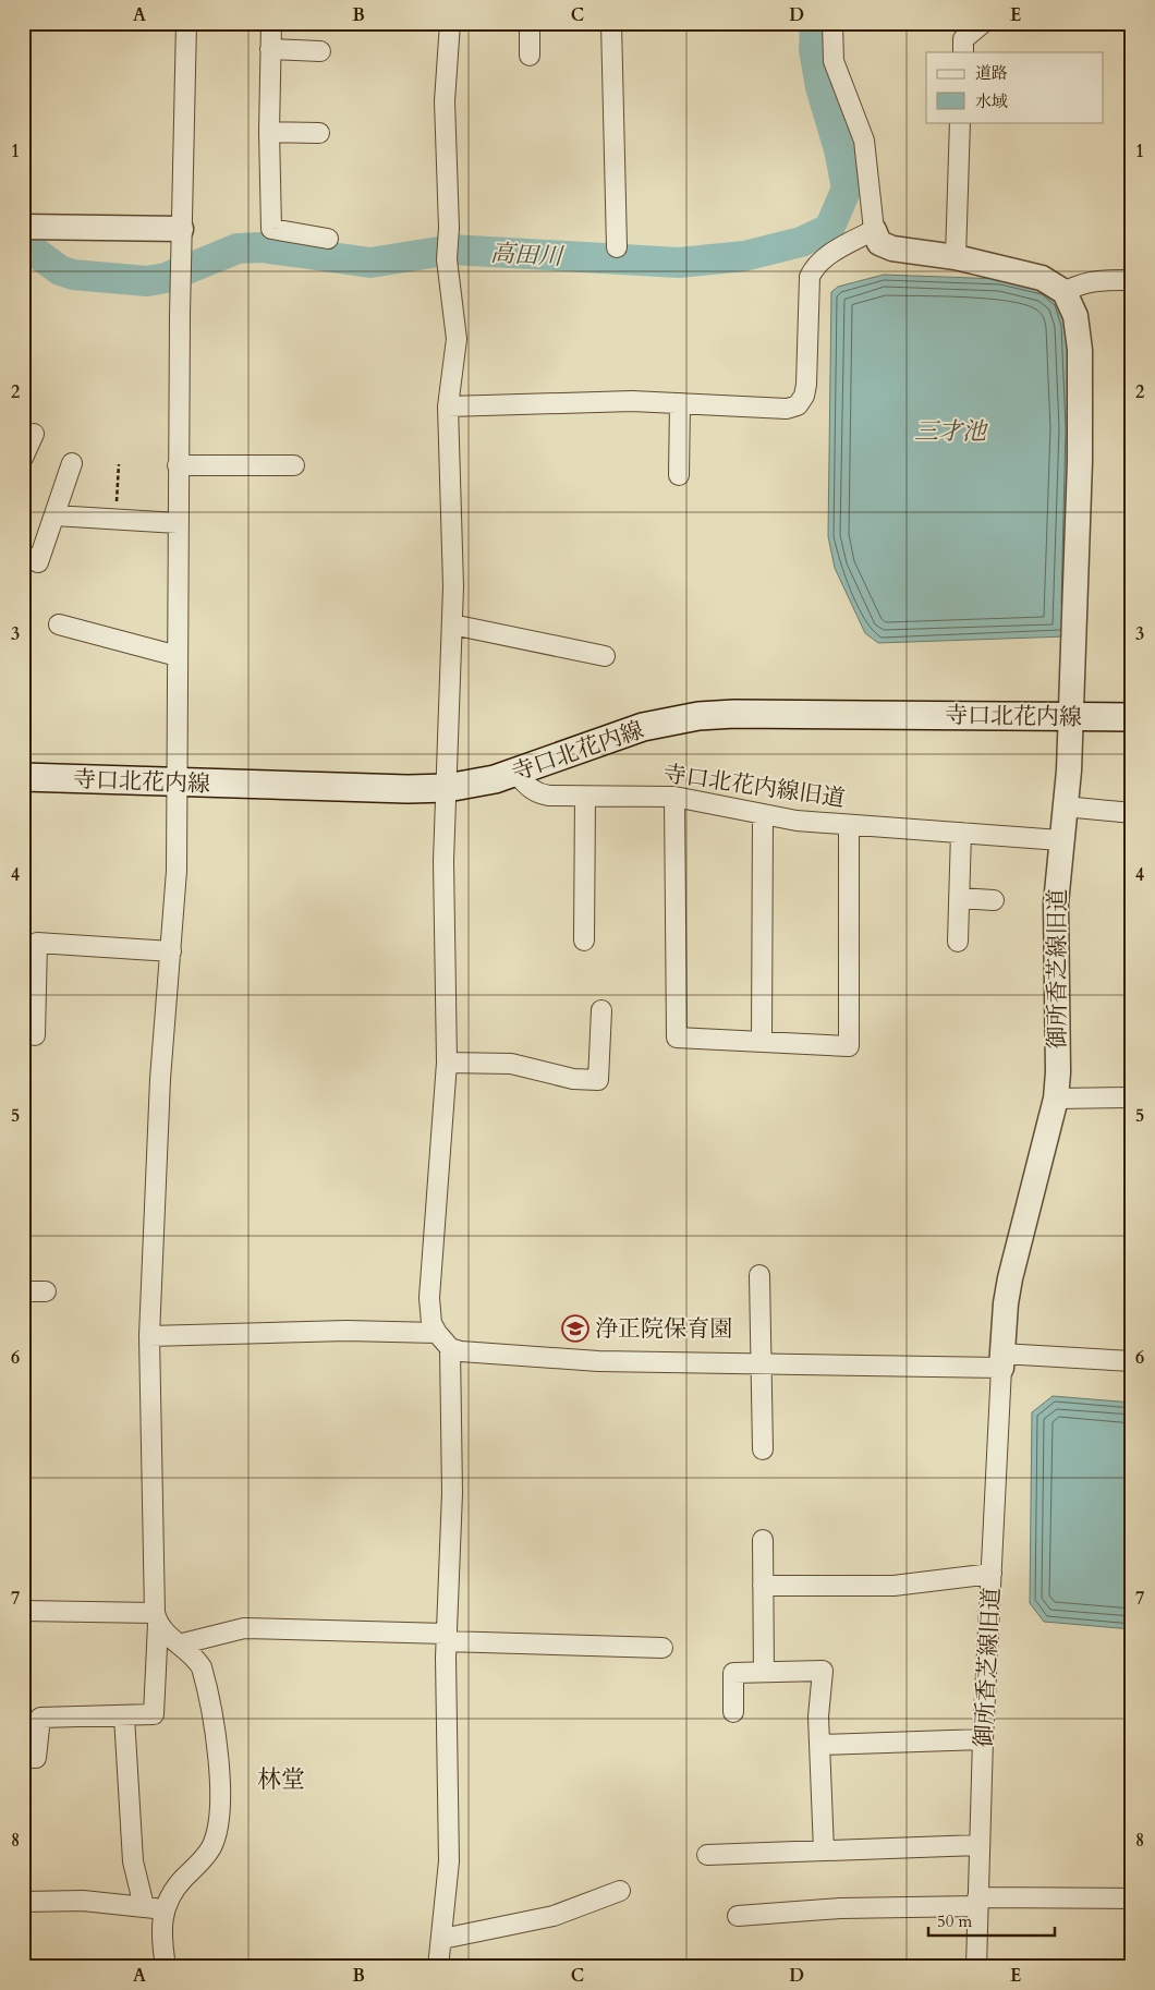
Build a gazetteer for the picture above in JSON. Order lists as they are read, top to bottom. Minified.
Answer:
{"streets":{"main road":["寺口北花内線"],"street":["寺口北花内線旧道","御所香芝線旧道"]},"crossings":[["寺口北花内線","寺口北花内線旧道"],["寺口北花内線","御所香芝線旧道"],["寺口北花内線旧道","御所香芝線旧道"]],"districts":["林堂"],"water":["高田川","三才池"],"places":{"school or university":["浄正院保育園"]},"legend":["道路","水域"],"scale_bar":"50 m","grid":{"columns":["A","B","C","D","E"],"rows":["1","2","3","4","5","6","7","8"]}}
